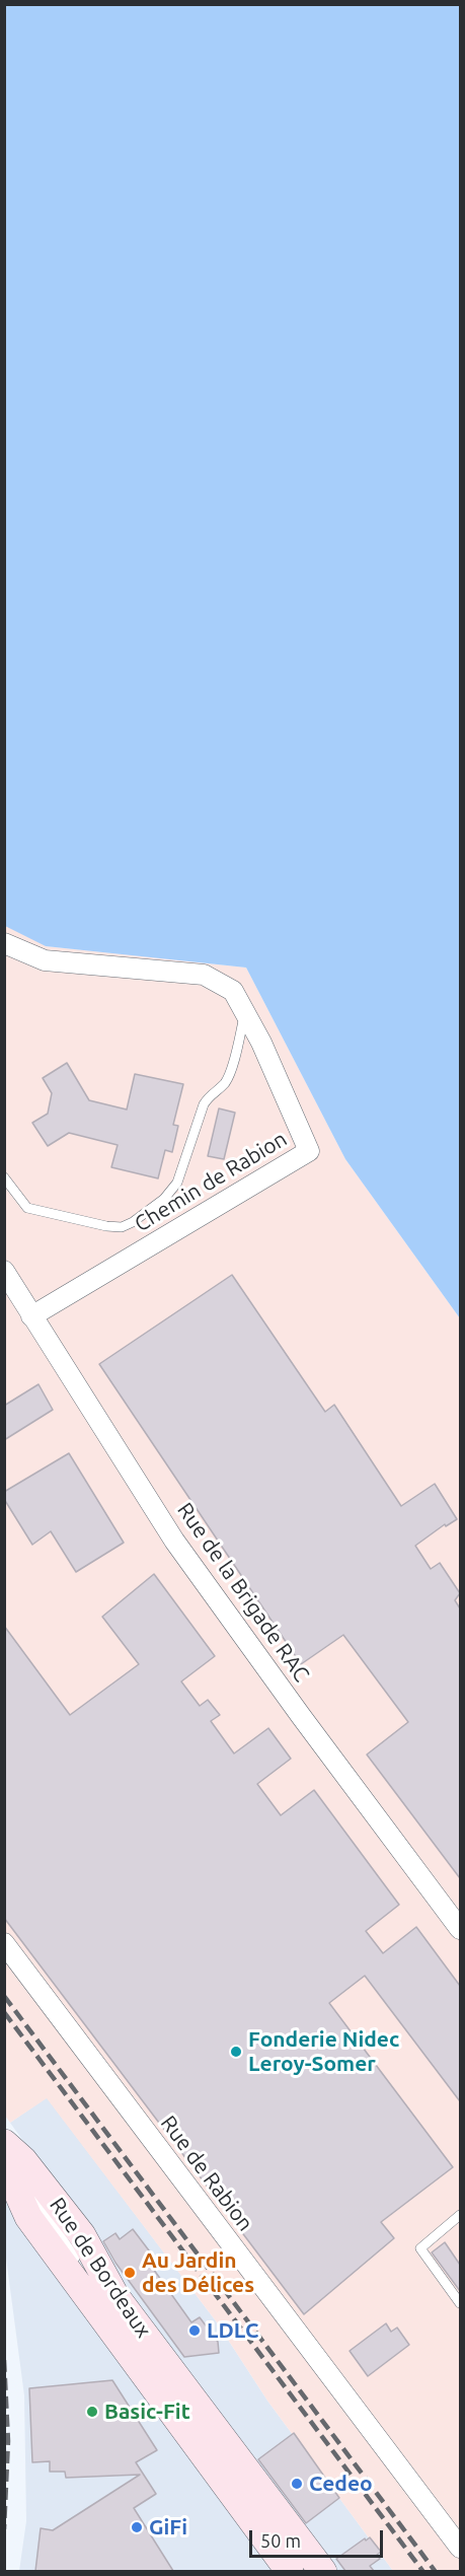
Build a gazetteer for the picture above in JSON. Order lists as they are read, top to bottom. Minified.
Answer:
{"streets":{"main road":["Rue de Bordeaux"],"street":["Chemin de Rabion","Rue de la Brigade RAC","Rue de Rabion"]},"crossings":[["Chemin de Rabion","Rue de la Brigade RAC"]],"places":["Fonderie Nidec Leroy-Somer","Au Jardin des Délices","LDLC","Basic-Fit","Cedeo","GiFi"],"scale_bar":"50 m"}
